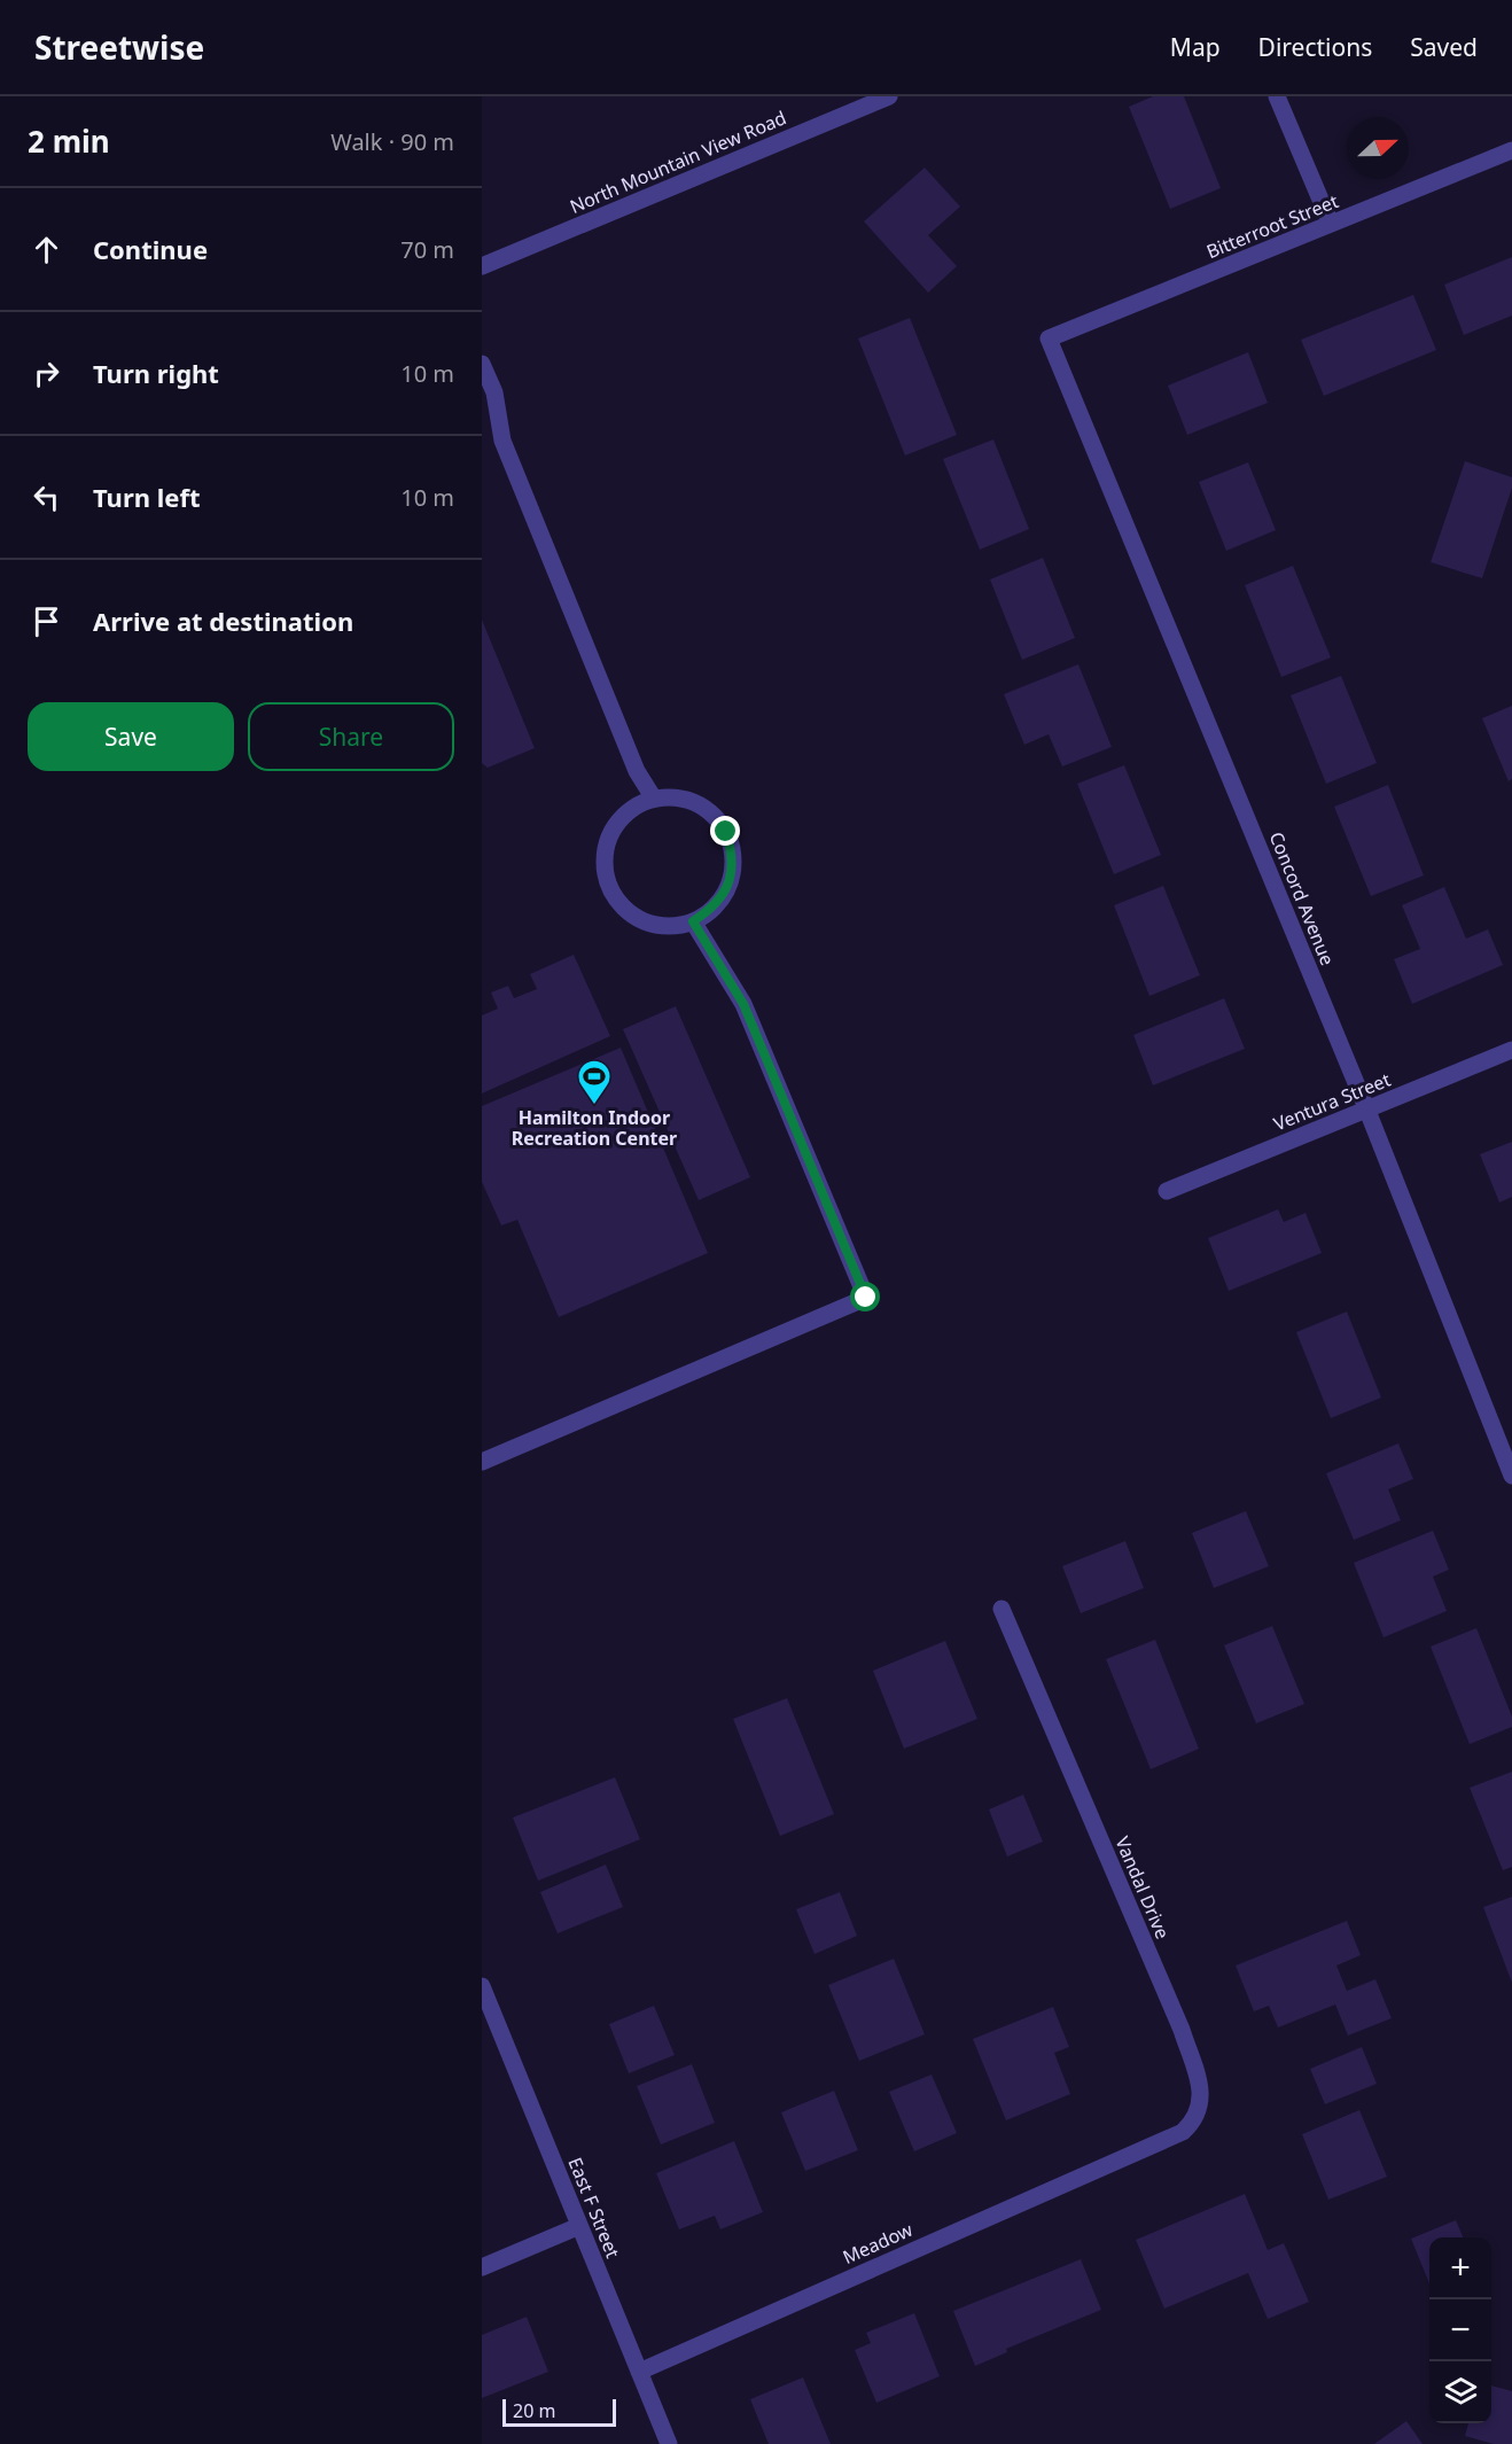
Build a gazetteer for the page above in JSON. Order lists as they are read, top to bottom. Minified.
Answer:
{"streets":{"street":["North Mountain View Road","Bitterroot Street","Concord Avenue","Ventura Street","Vandal Drive","East F Street","Meadow"]},"crossings":[["Bitterroot Street","Concord Avenue"],["Concord Avenue","Ventura Street"],["Vandal Drive","Meadow"],["East F Street","Meadow"]],"places":{"sports":["Hamilton Indoor Recreation Center"]},"scale_bar":"20 m","north":"right","page":{"header":"Streetwise","nav":["Map","Directions","Saved"],"heading":["2 min","Walk · 90 m"],"list":[["Continue","70 m"],["Turn right","10 m"],["Turn left","10 m"],"Arrive at destination"],"buttons":["Save","Share"],"map_buttons":["+","−"],"scale":"20 m"}}
